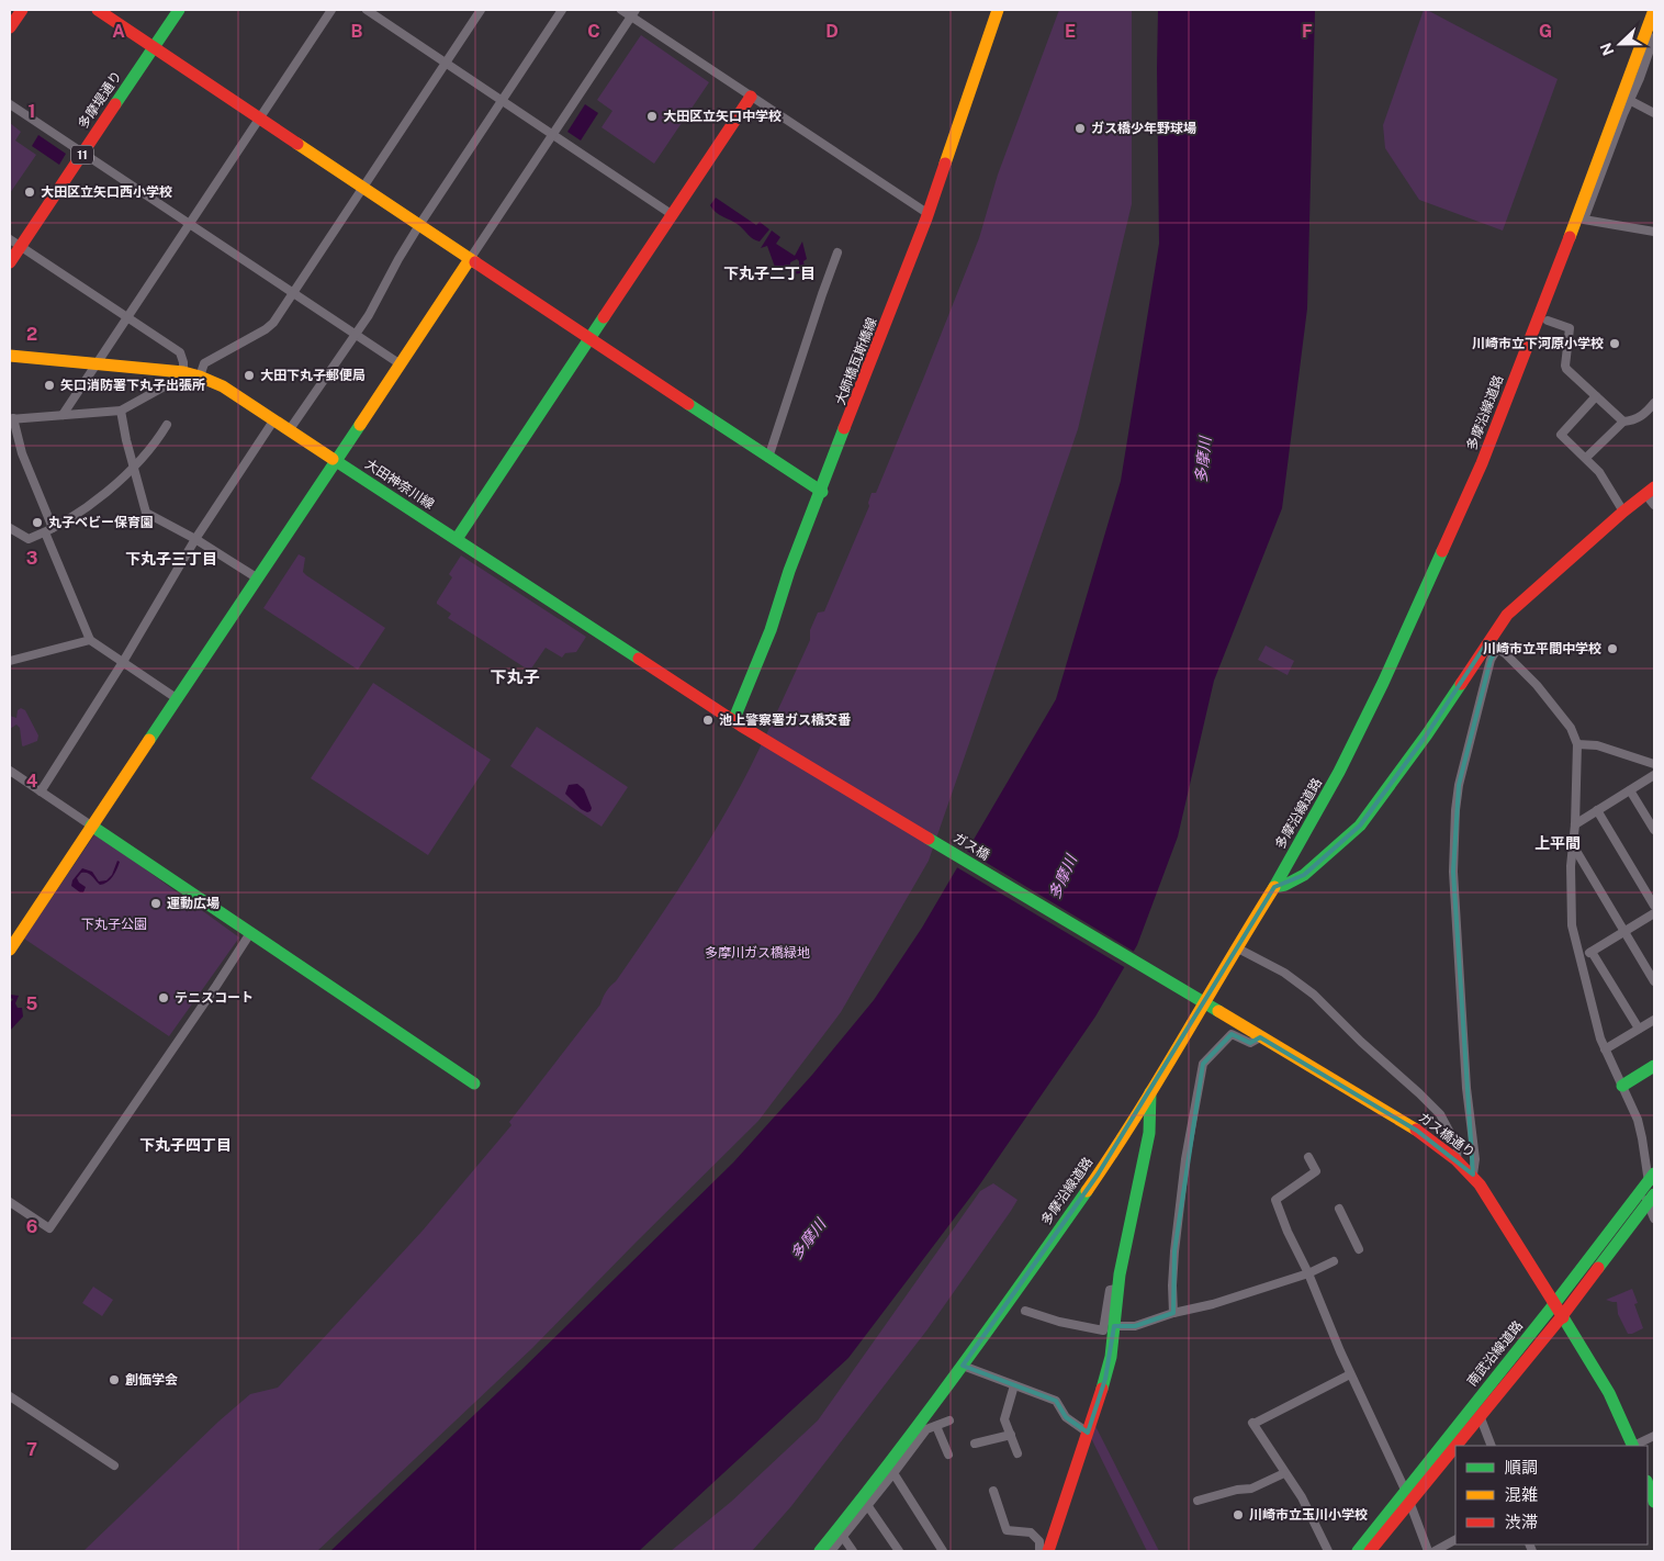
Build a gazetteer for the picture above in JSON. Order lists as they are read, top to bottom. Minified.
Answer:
{"streets":{"street":["多摩堤通り","11","大師橋瓦斯橋線","多摩沿線道路","大田神奈川線","ガス橋","ガス橋通り","南武沿線道路"]},"crossings":[["大師橋瓦斯橋線","大田神奈川線"],["大師橋瓦斯橋線","ガス橋"],["多摩沿線道路","ガス橋通り"],["大田神奈川線","ガス橋"],["ガス橋","ガス橋通り"],["ガス橋通り","南武沿線道路"]],"districts":["下丸子二丁目","下丸子三丁目","下丸子","上平間","下丸子四丁目"],"water":["多摩川"],"parks":["下丸子公園","多摩川ガス橋緑地"],"places":["大田区立矢口中学校","ガス橋少年野球場","大田区立矢口西小学校","川崎市立下河原小学校","大田下丸子郵便局","矢口消防署下丸子出張所","丸子ベビー保育園","川崎市立平間中学校","池上警察署ガス橋交番","運動広場","テニスコート","創価学会","川崎市立玉川小学校"],"legend":["順調","混雑","渋滞"],"north":"left","grid":{"columns":["A","B","C","D","E","F","G"],"rows":["1","2","3","4","5","6","7"]}}
